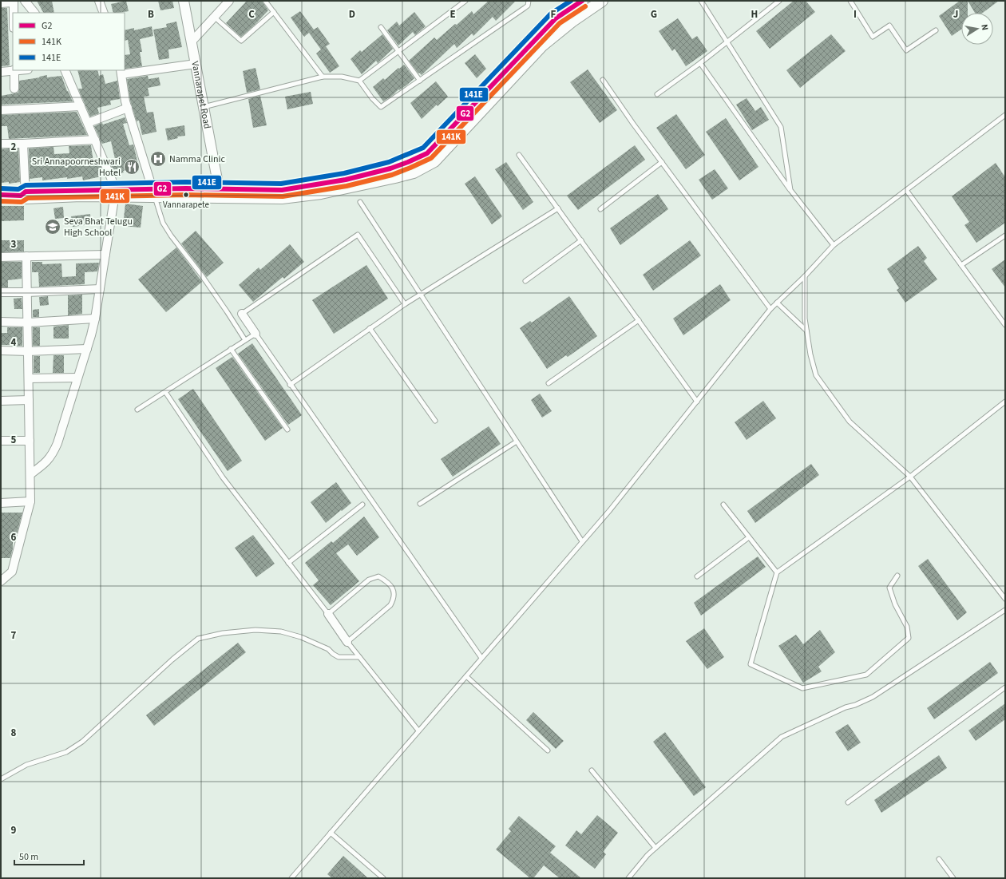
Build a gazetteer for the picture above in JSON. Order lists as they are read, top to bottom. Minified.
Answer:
{"streets":{"street":["Vannarapet Road"]},"places":{"hospital":["Namma Clinic"],"restaurant":["Sri Annapoorneshwari Hotel"],"other":["Vannarapete"],"school or university":["Seva Bhat Telugu High School"]},"lines":["transit line G2","transit line 141E","transit line 141K"],"legend":["G2","141K","141E"],"scale_bar":"50 m","north":"right","grid":{"columns":["B","C","D","E","F","G","H","I","J"],"rows":["2","3","4","5","6","7","8","9"]}}
